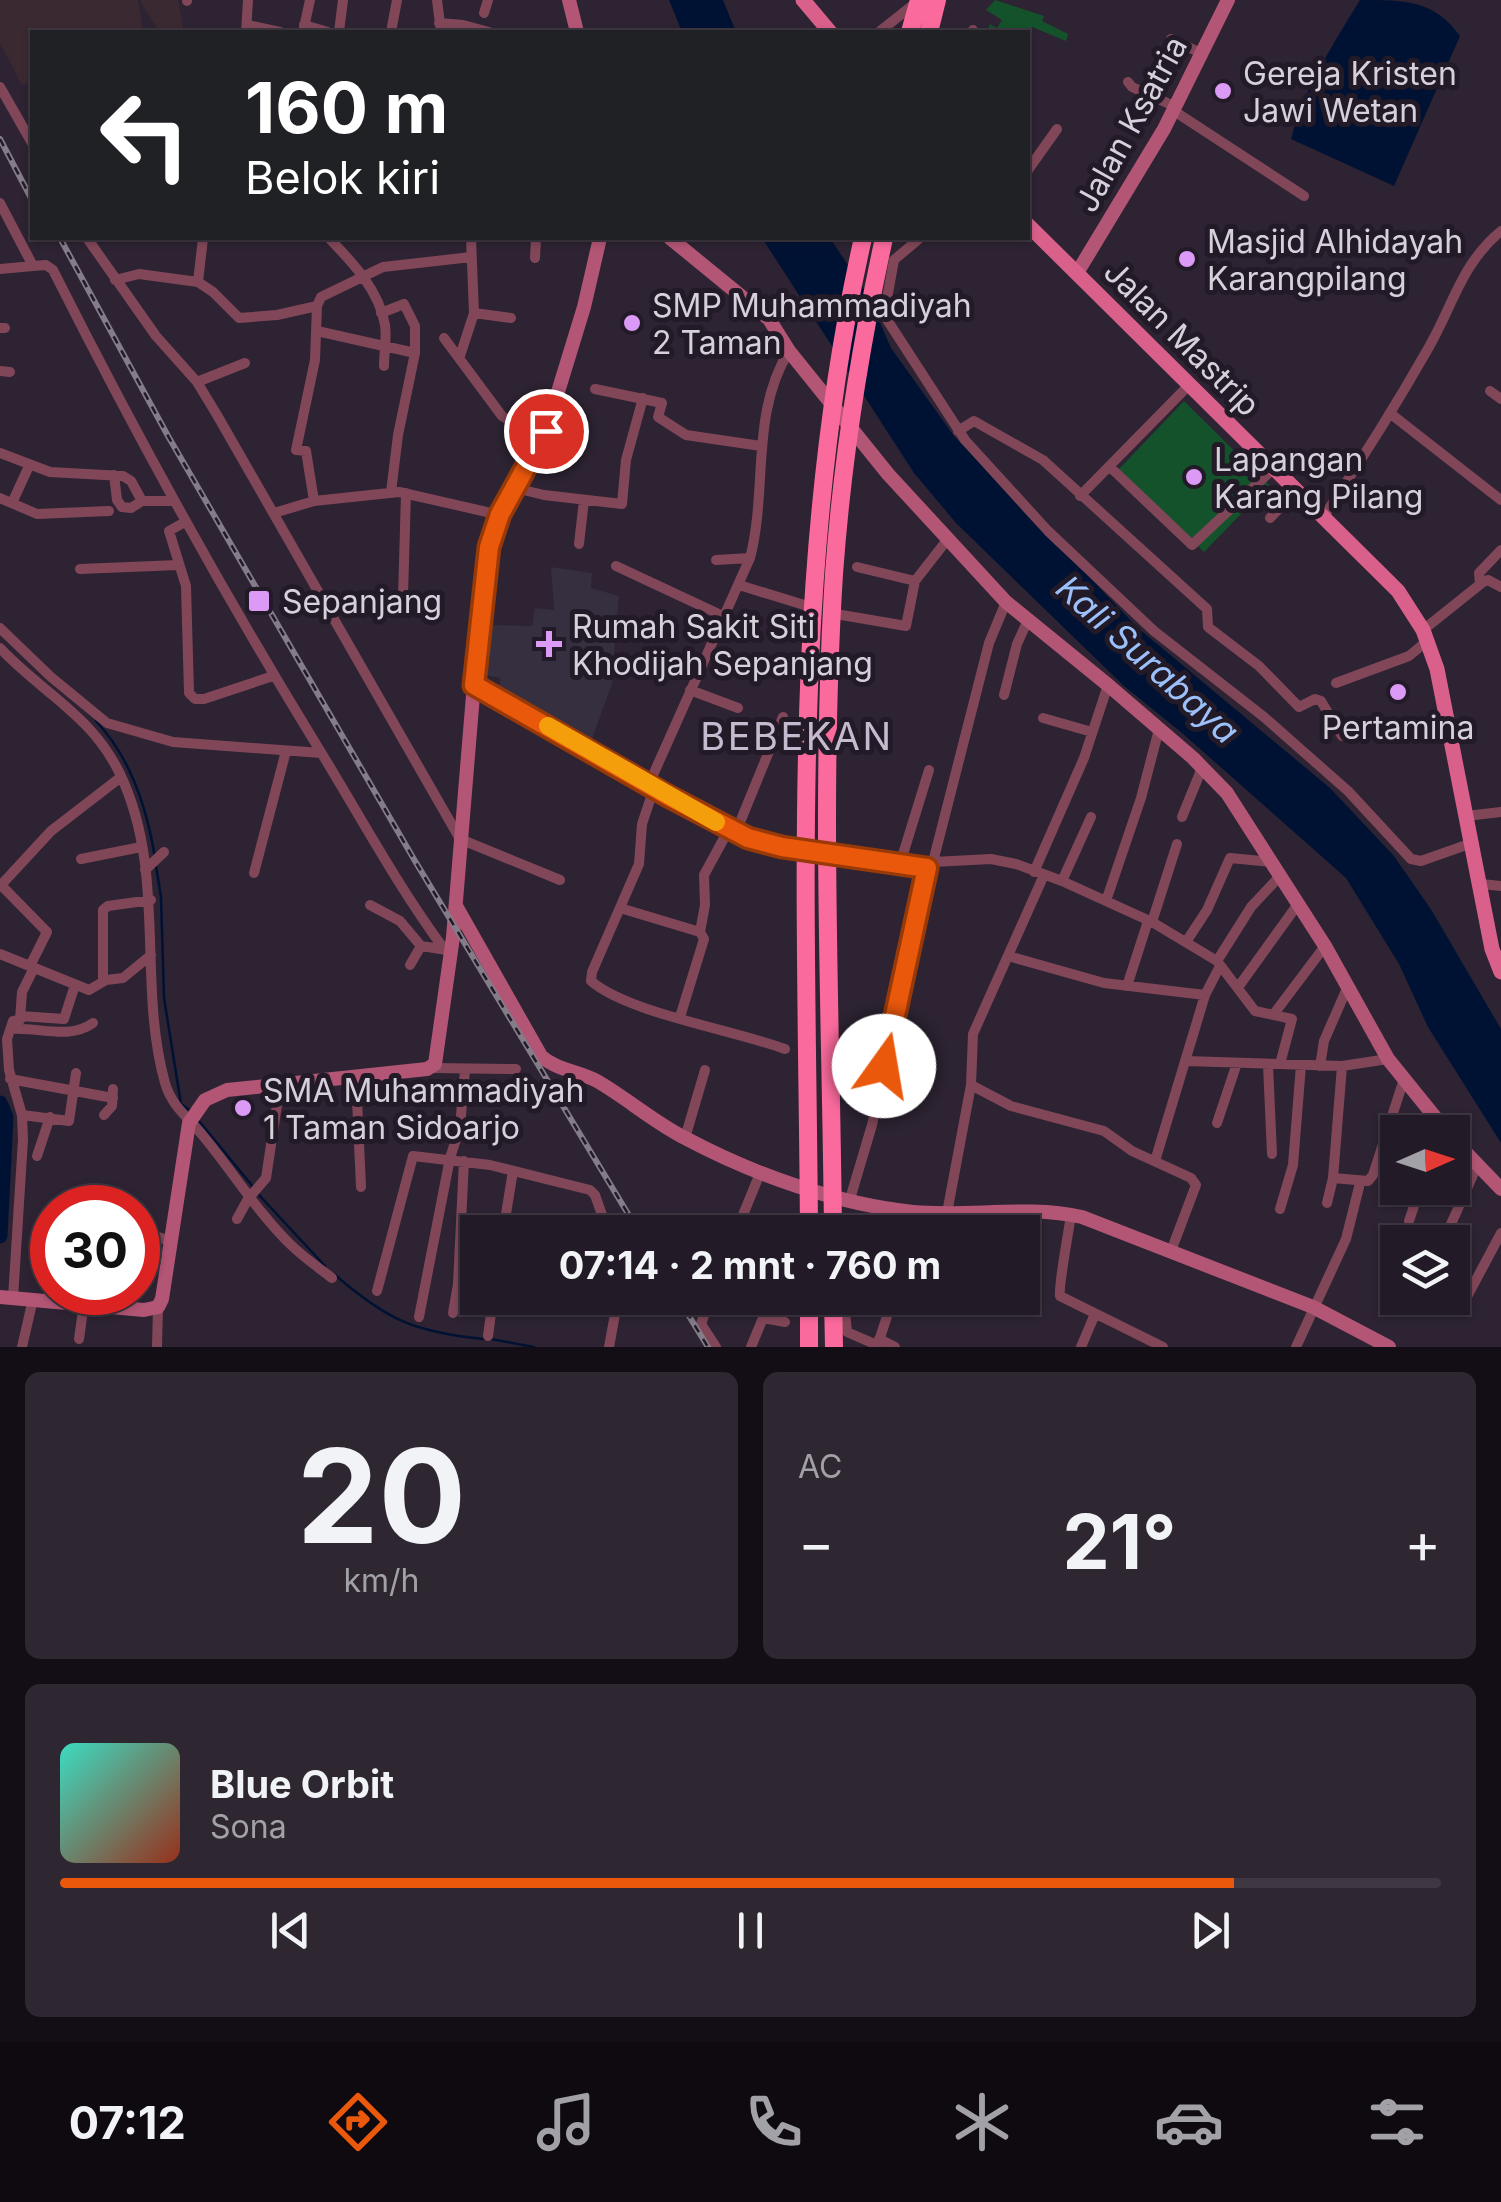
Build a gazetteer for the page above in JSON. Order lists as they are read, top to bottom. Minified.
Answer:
{"streets":{"main road":["Jalan Ksatria","Jalan Mastrip"]},"crossings":[["Jalan Ksatria","Jalan Mastrip"]],"districts":["BEBEKAN"],"water":["Kali Surabaya"],"places":{"other":["Gereja Kristen Jawi Wetan","Masjid Alhidayah Karangpilang","SMP Muhammadiyah 2 Taman","Lapangan Karang Pilang","Pertamina","SMA Muhammadiyah 1 Taman Sidoarjo"],"transit":["Sepanjang"],"health":["Rumah Sakit Siti Khodijah Sepanjang"]},"north":"right","page":{"turn":["160 m","Belok kiri"],"limit":"30","trip":"07:14 · 2 mnt · 760 m","tile":[["20","km/h"],"AC"],"heat":["−","21°","+"],"song":["Blue Orbit","Sona"],"tabs":"07:12"}}
